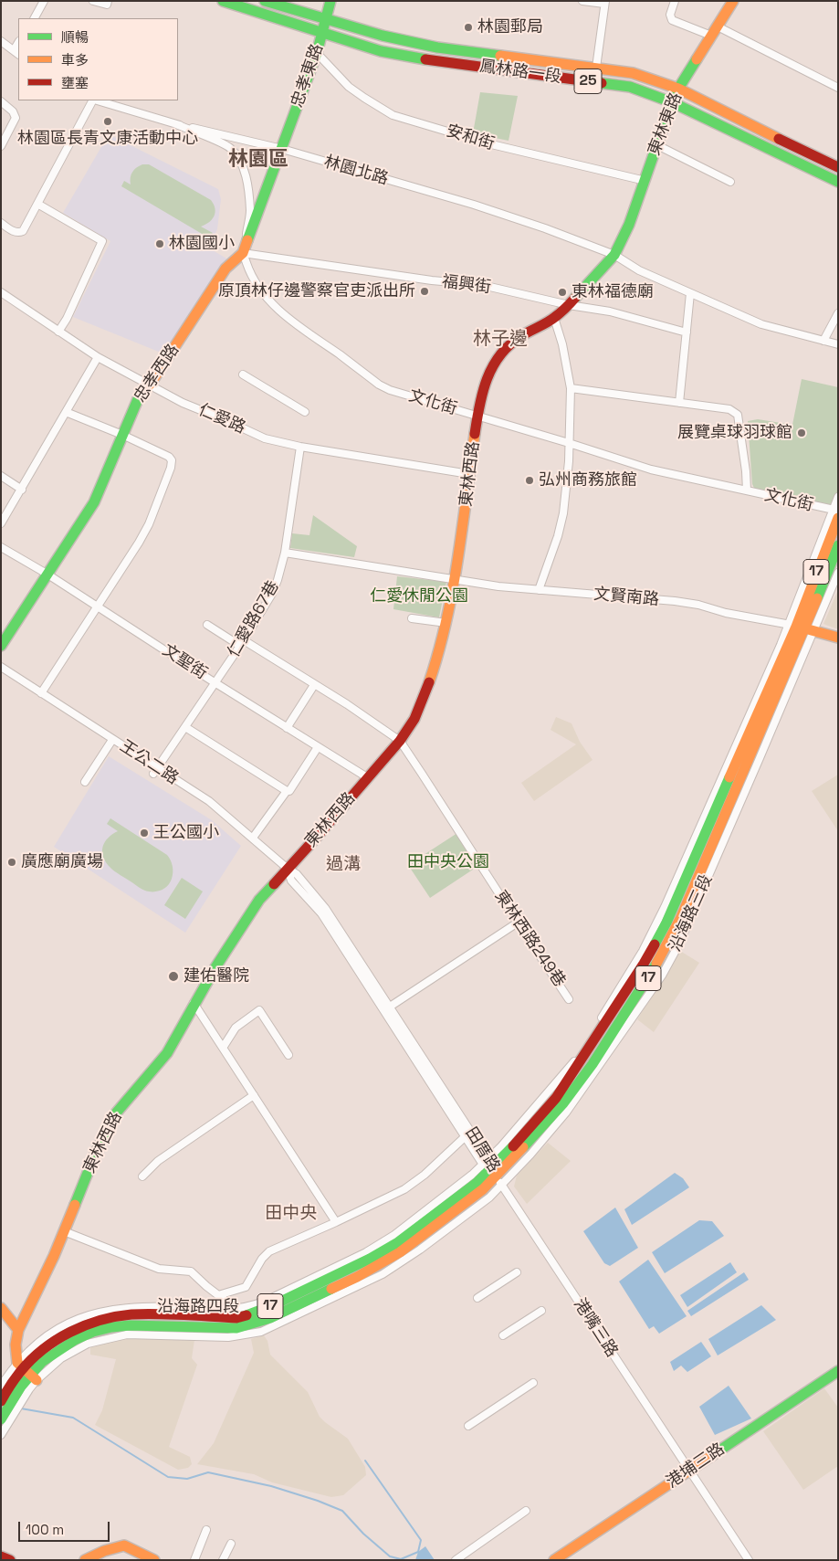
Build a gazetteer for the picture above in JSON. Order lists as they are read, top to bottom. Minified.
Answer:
{"streets":{"main road":["鳳林路一段","忠孝東路","25","東林東路","忠孝西路","東林西路","17","文賢南路","沿海路三段","沿海路四段","港埔三路"],"street":["安和街","林園北路","福興街","文化街","仁愛路","仁愛路67巷","文聖街","王公二路","東林西路249巷","田厝路","港嘴三路"]},"crossings":[["鳳林路一段","忠孝東路"],["鳳林路一段","25"],["鳳林路一段","東林東路"],["忠孝東路","25"],["忠孝東路","安和街"],["忠孝東路","林園北路"],["忠孝東路","忠孝西路"],["東林東路","安和街"],["東林東路","林園北路"],["東林東路","東林西路"],["林園北路","忠孝西路"],["林園北路","東林西路"],["福興街","忠孝西路"],["福興街","文化街"],["福興街","東林西路"],["忠孝西路","文化街"],["忠孝西路","仁愛路"],["忠孝西路","文聖街"],["文化街","東林西路"],["文化街","17"],["仁愛路","東林西路"],["仁愛路","仁愛路67巷"],["東林西路","17"],["東林西路","文賢南路"],["東林西路","文聖街"],["東林西路","王公二路"],["東林西路","東林西路249巷"],["東林西路","田厝路"],["東林西路","沿海路四段"],["17","文賢南路"],["17","沿海路三段"],["17","沿海路四段"],["文賢南路","仁愛路67巷"],["文賢南路","沿海路三段"],["仁愛路67巷","文聖街"],["仁愛路67巷","王公二路"],["王公二路","田厝路"],["沿海路三段","田厝路"],["沿海路三段","沿海路四段"],["沿海路三段","港嘴三路"],["田厝路","沿海路四段"],["田厝路","港嘴三路"],["沿海路四段","港嘴三路"],["港嘴三路","港埔三路"]],"districts":["林園區","林子邊","過溝","田中央"],"parks":["仁愛休閒公園","田中央公園"],"places":["林園郵局","林園區長青文康活動中心","林園國小","原頂林仔邊警察官吏派出所","東林福德廟","展覽桌球羽球館","弘州商務旅館","王公國小","廣應廟廣場","建佑醫院"],"legend":["順暢","車多","壅塞"],"scale_bar":"100 m"}
